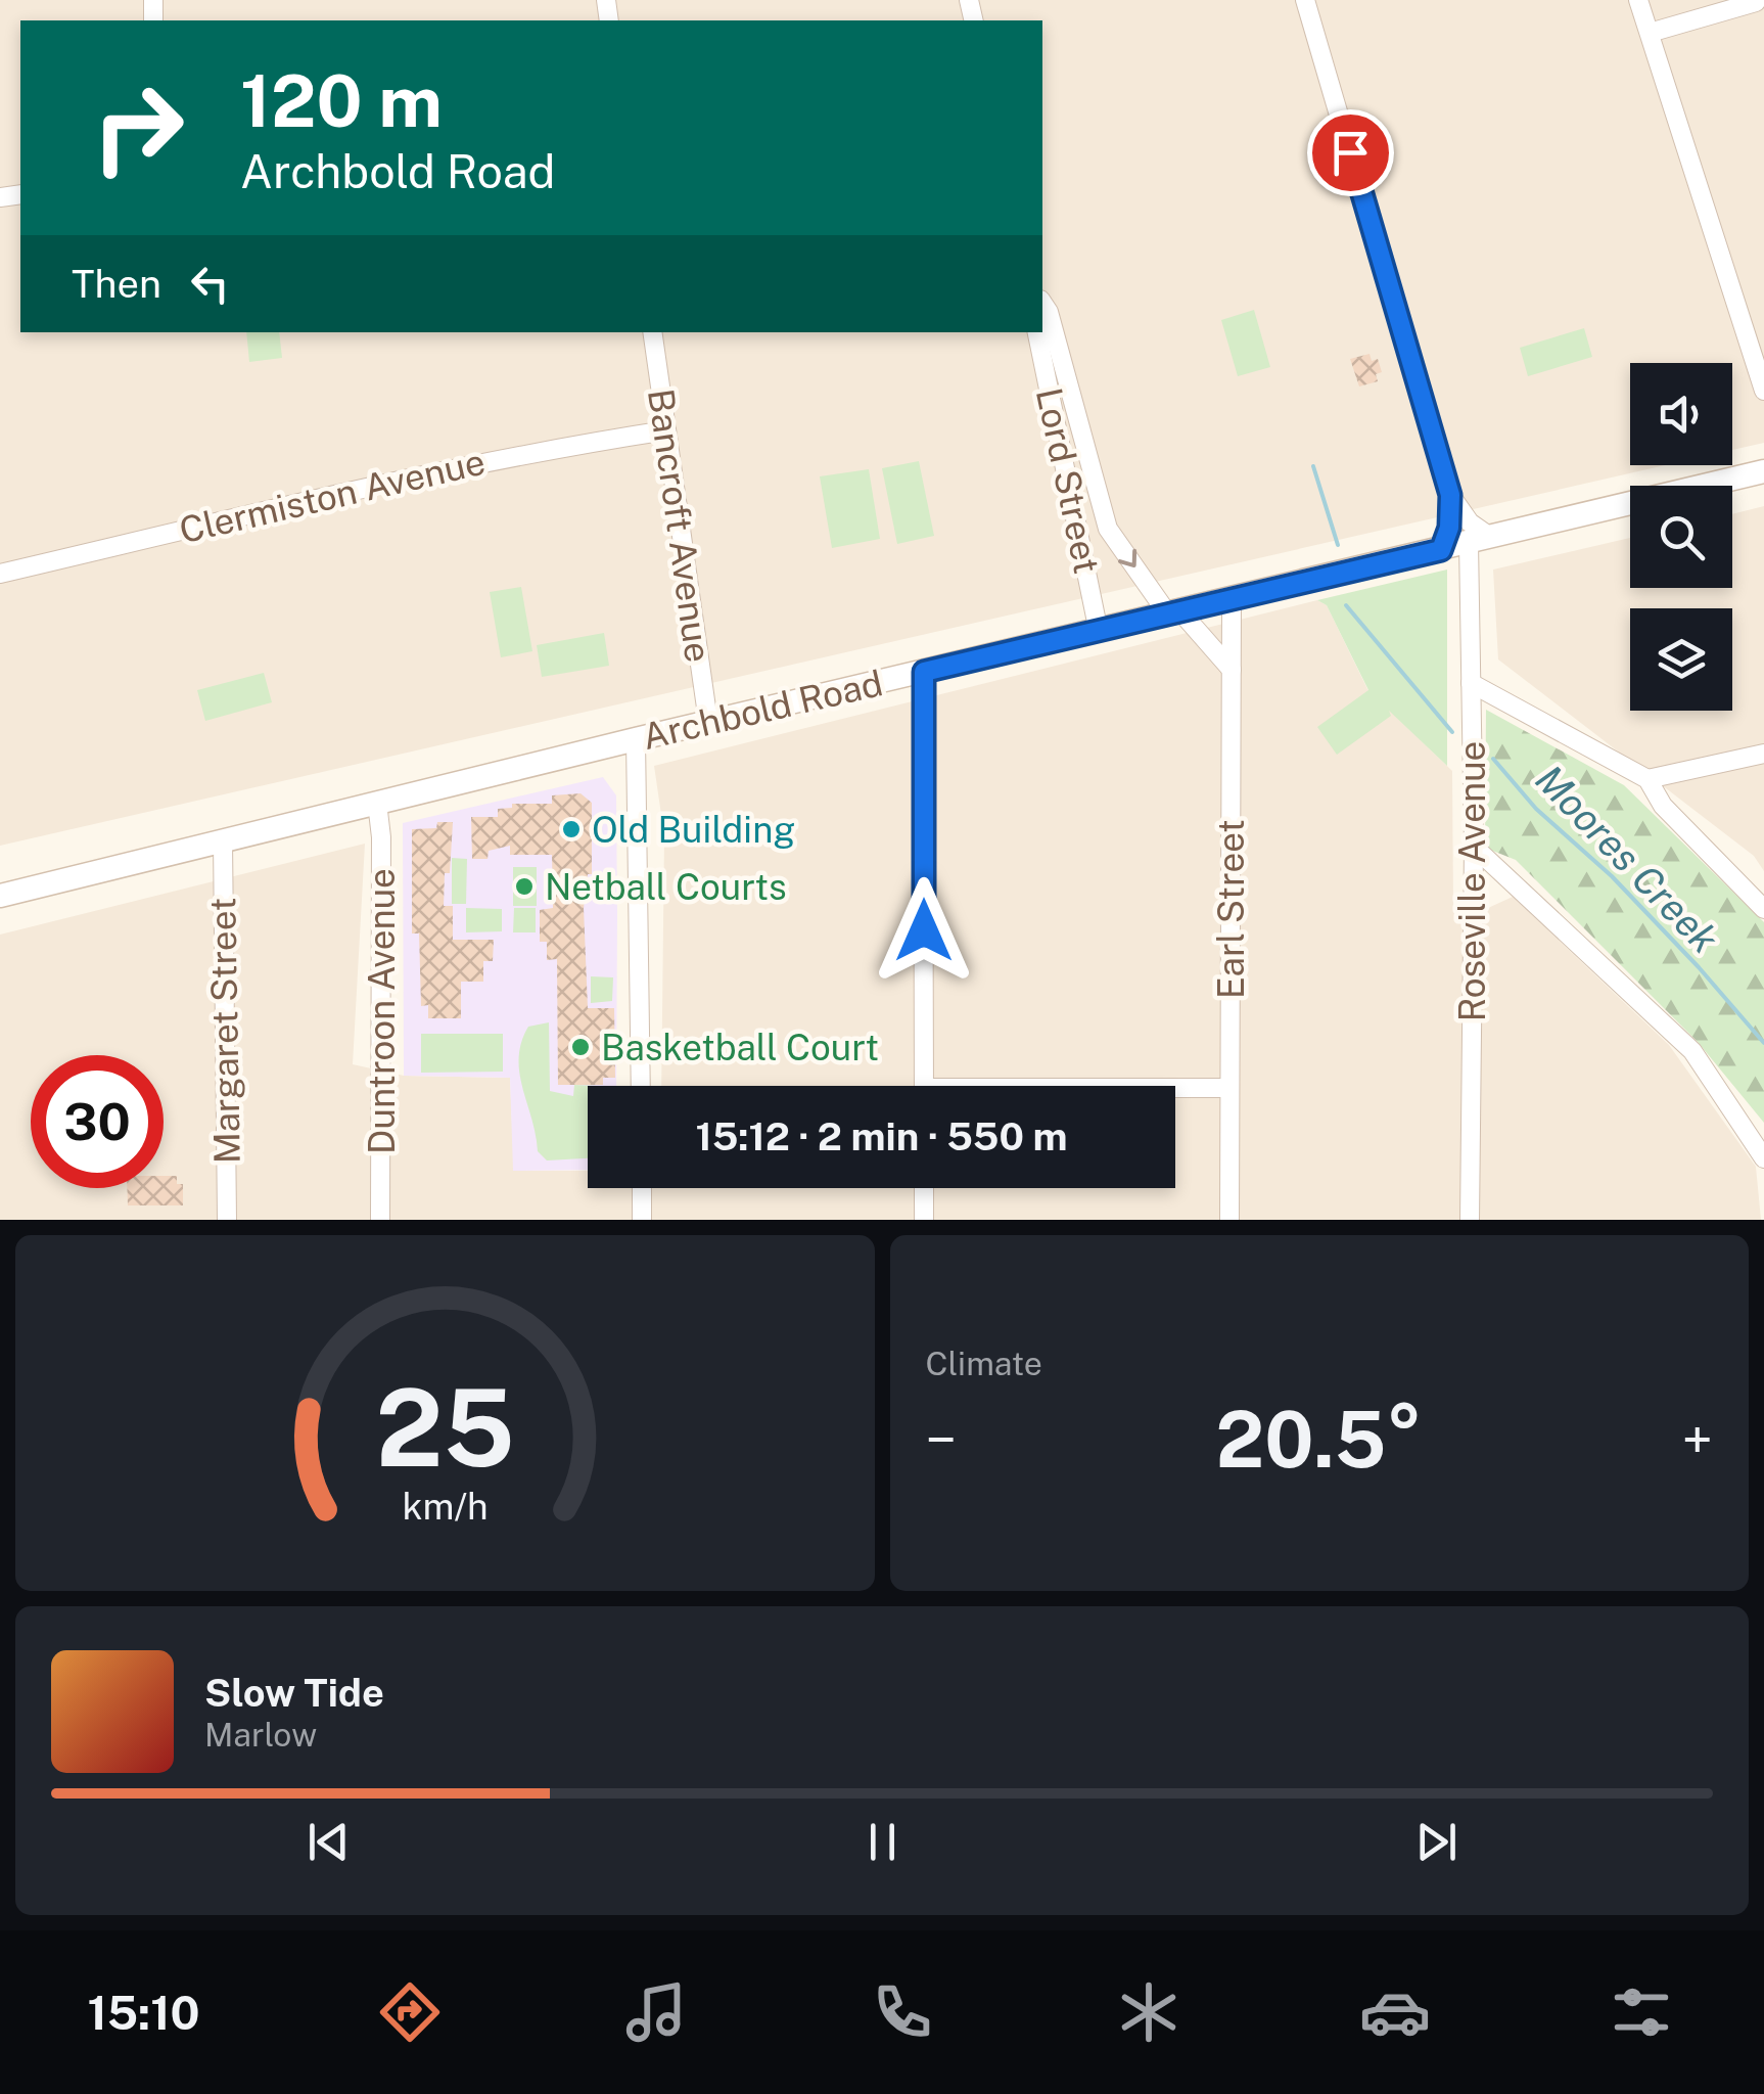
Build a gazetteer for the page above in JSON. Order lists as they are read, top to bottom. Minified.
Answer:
{"streets":{"main road":["Archbold Road"],"street":["Lord Street","Clermiston Avenue","Bancroft Avenue","Roseville Avenue","Earl Street","Duntroon Avenue","Margaret Street"]},"crossings":[["Lord Street","Archbold Road"],["Lord Street","Earl Street"],["Clermiston Avenue","Bancroft Avenue"],["Bancroft Avenue","Archbold Road"],["Archbold Road","Roseville Avenue"],["Archbold Road","Earl Street"],["Archbold Road","Duntroon Avenue"],["Archbold Road","Margaret Street"]],"water":["Moores Creek"],"places":["Old Building","Netball Courts","Basketball Court"],"page":{"turn":["120 m","Archbold Road"],"then":"Then","limit":"30","trip":"15:12 · 2 min · 550 m","tile":"Climate","heat":["−","20.5°","+"],"song":["Slow Tide","Marlow"],"tabs":"15:10","gauge":["25","km/h"]}}
